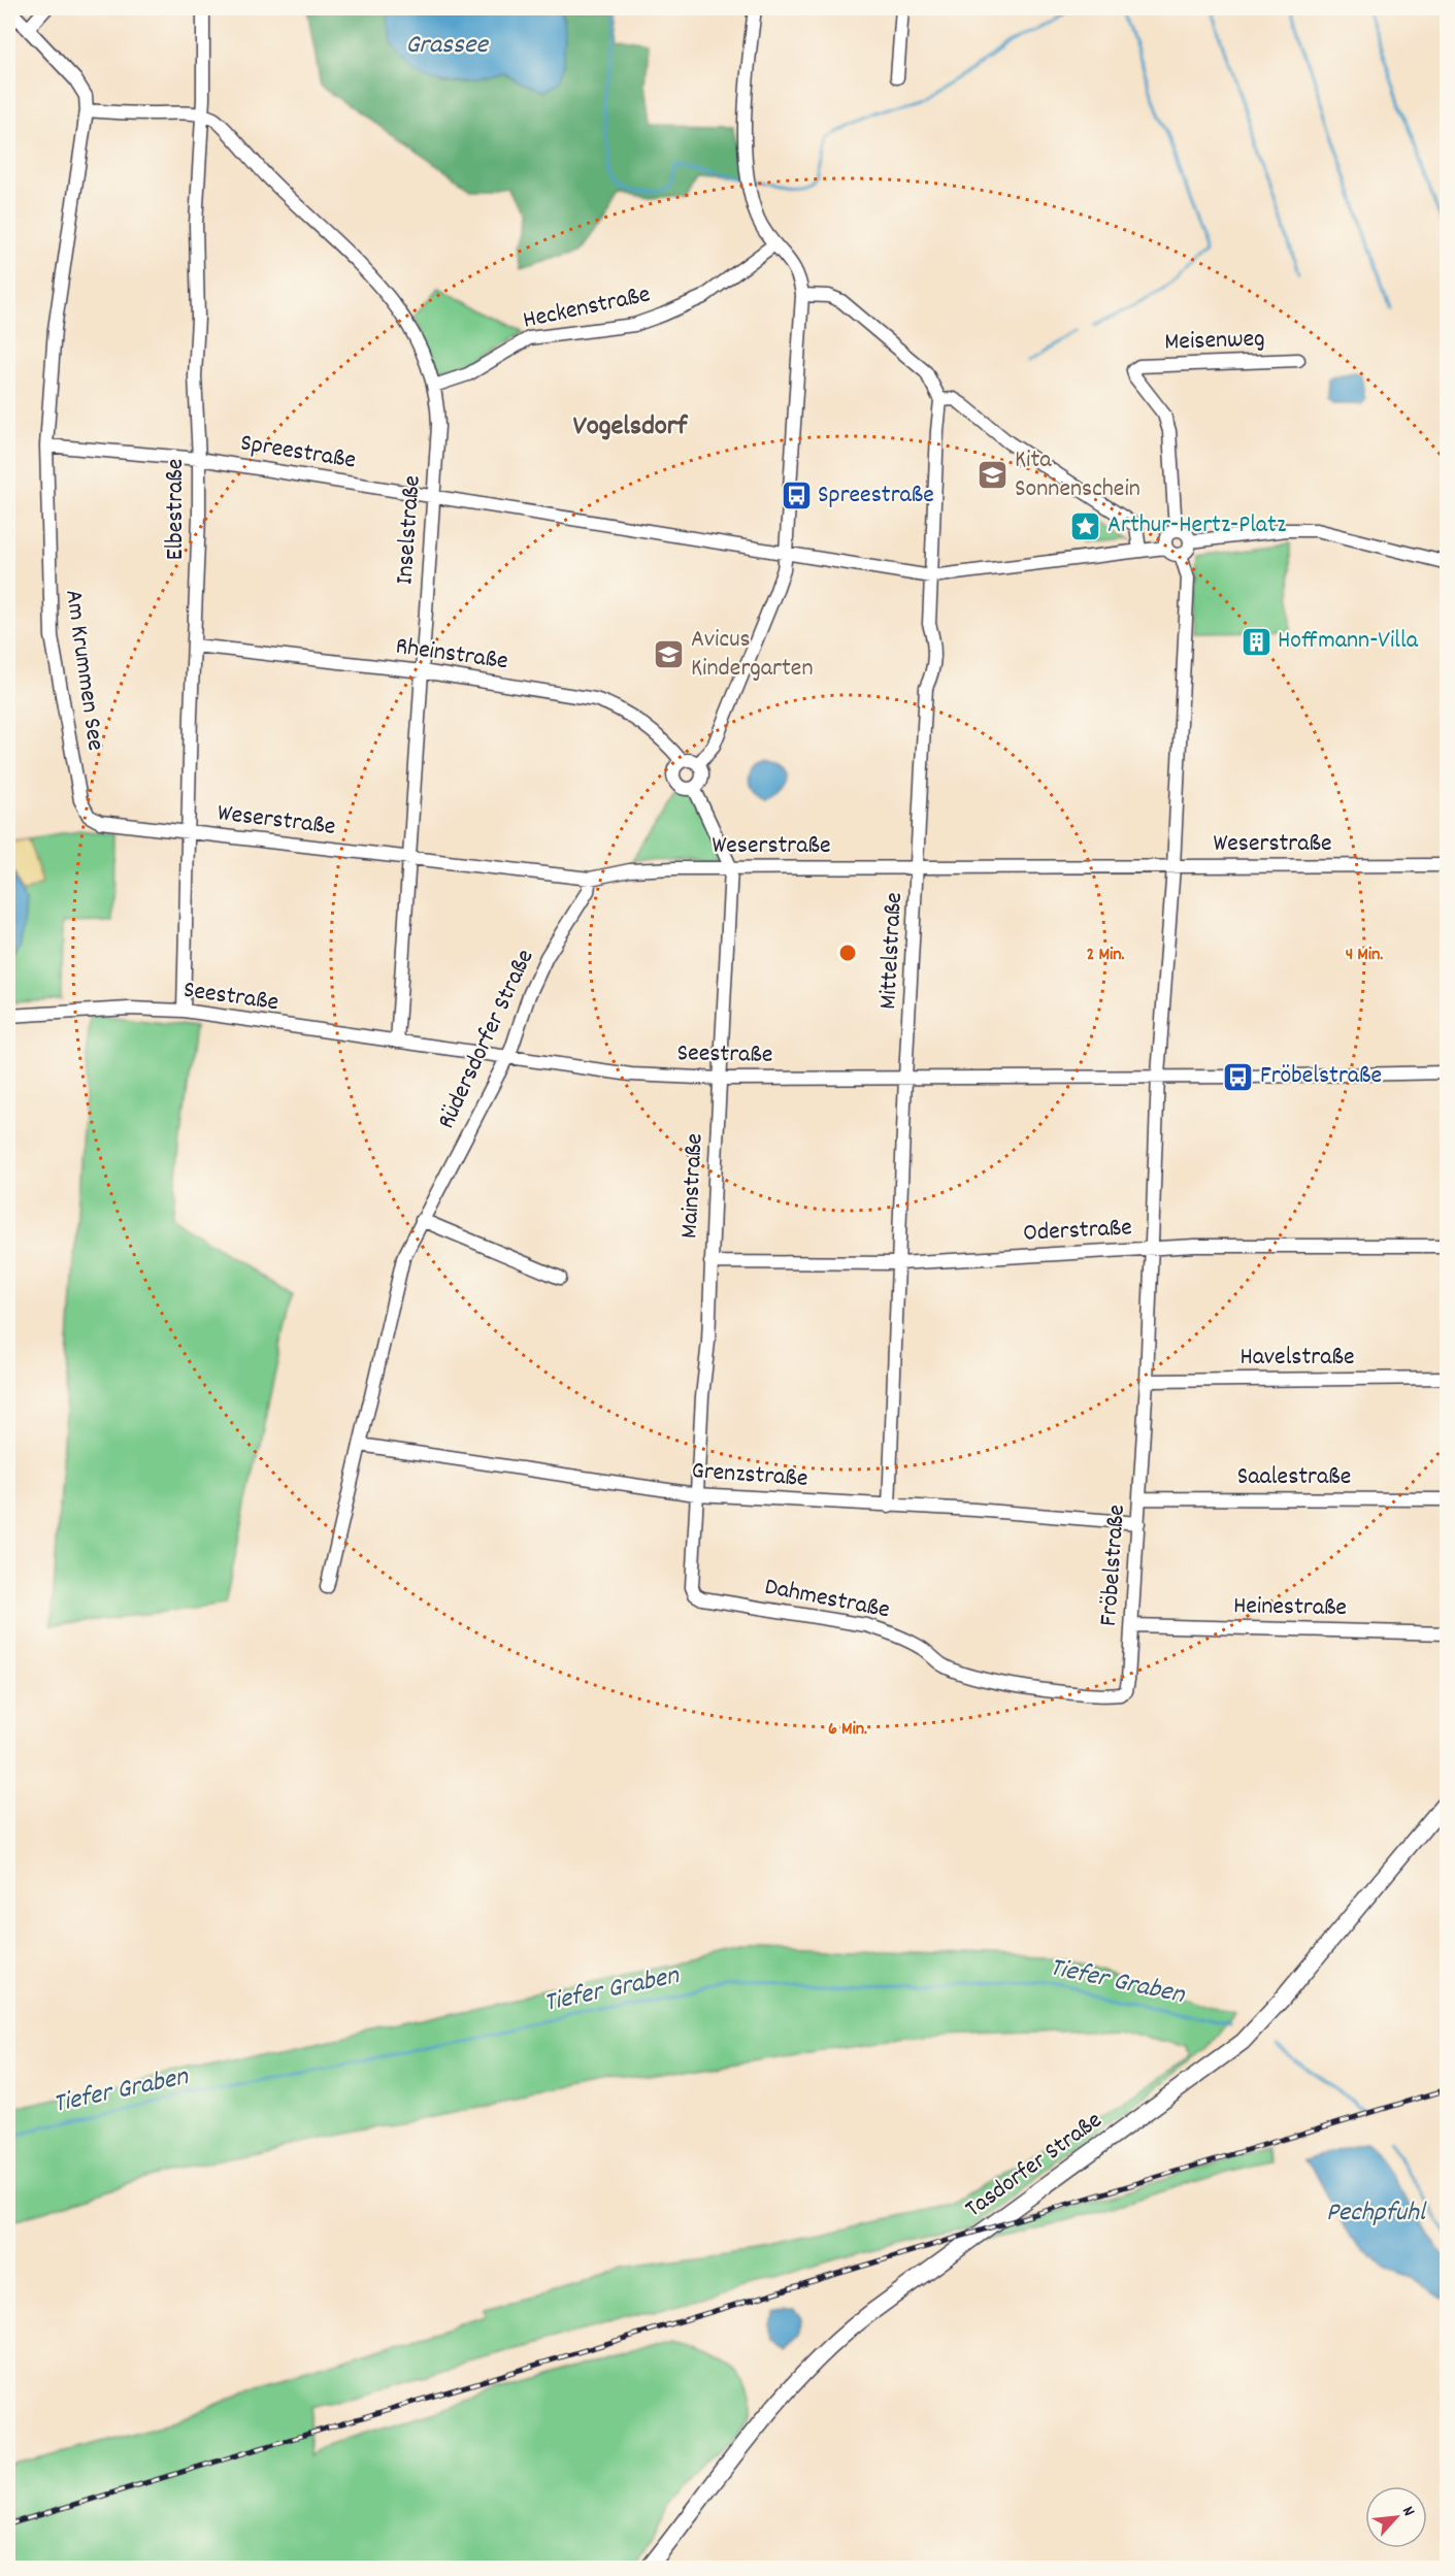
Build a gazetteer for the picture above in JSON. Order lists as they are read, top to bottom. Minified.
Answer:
{"streets":{"main road":["Tasdorfer Straße"],"street":["Heckenstraße","Meisenweg","Spreestraße","Elbestraße","Inselstraße","Rheinstraße","Am Krummen See","Weserstraße","Mittelstraße","Seestraße","Rüdersdorfer Straße","Mainstraße","Oderstraße","Havelstraße","Grenzstraße","Saalestraße","Fröbelstraße","Dahmestraße","Heinestraße"]},"crossings":[["Heckenstraße","Inselstraße"],["Meisenweg","Spreestraße"],["Meisenweg","Fröbelstraße"],["Spreestraße","Elbestraße"],["Spreestraße","Inselstraße"],["Spreestraße","Am Krummen See"],["Spreestraße","Mittelstraße"],["Spreestraße","Fröbelstraße"],["Elbestraße","Inselstraße"],["Elbestraße","Rheinstraße"],["Elbestraße","Weserstraße"],["Elbestraße","Seestraße"],["Inselstraße","Rheinstraße"],["Inselstraße","Weserstraße"],["Inselstraße","Seestraße"],["Rheinstraße","Mainstraße"],["Am Krummen See","Weserstraße"],["Weserstraße","Mittelstraße"],["Weserstraße","Rüdersdorfer Straße"],["Weserstraße","Mainstraße"],["Weserstraße","Fröbelstraße"],["Mittelstraße","Seestraße"],["Mittelstraße","Oderstraße"],["Mittelstraße","Grenzstraße"],["Seestraße","Rüdersdorfer Straße"],["Seestraße","Mainstraße"],["Seestraße","Fröbelstraße"],["Rüdersdorfer Straße","Grenzstraße"],["Mainstraße","Oderstraße"],["Mainstraße","Grenzstraße"],["Mainstraße","Dahmestraße"],["Oderstraße","Fröbelstraße"],["Havelstraße","Fröbelstraße"],["Grenzstraße","Fröbelstraße"],["Saalestraße","Fröbelstraße"],["Fröbelstraße","Dahmestraße"],["Fröbelstraße","Heinestraße"]],"districts":["Vogelsdorf"],"water":["Grassee","Tiefer Graben","Pechpfuhl"],"places":{"school or university":["Kita Sonnenschein","Avicus Kindergarten"],"bus stop":["Spreestraße","Fröbelstraße"],"place":["Arthur-Hertz-Platz"],"building":["Hoffmann-Villa"]},"north":"top right","rings":["2 Min.","4 Min.","6 Min."]}
